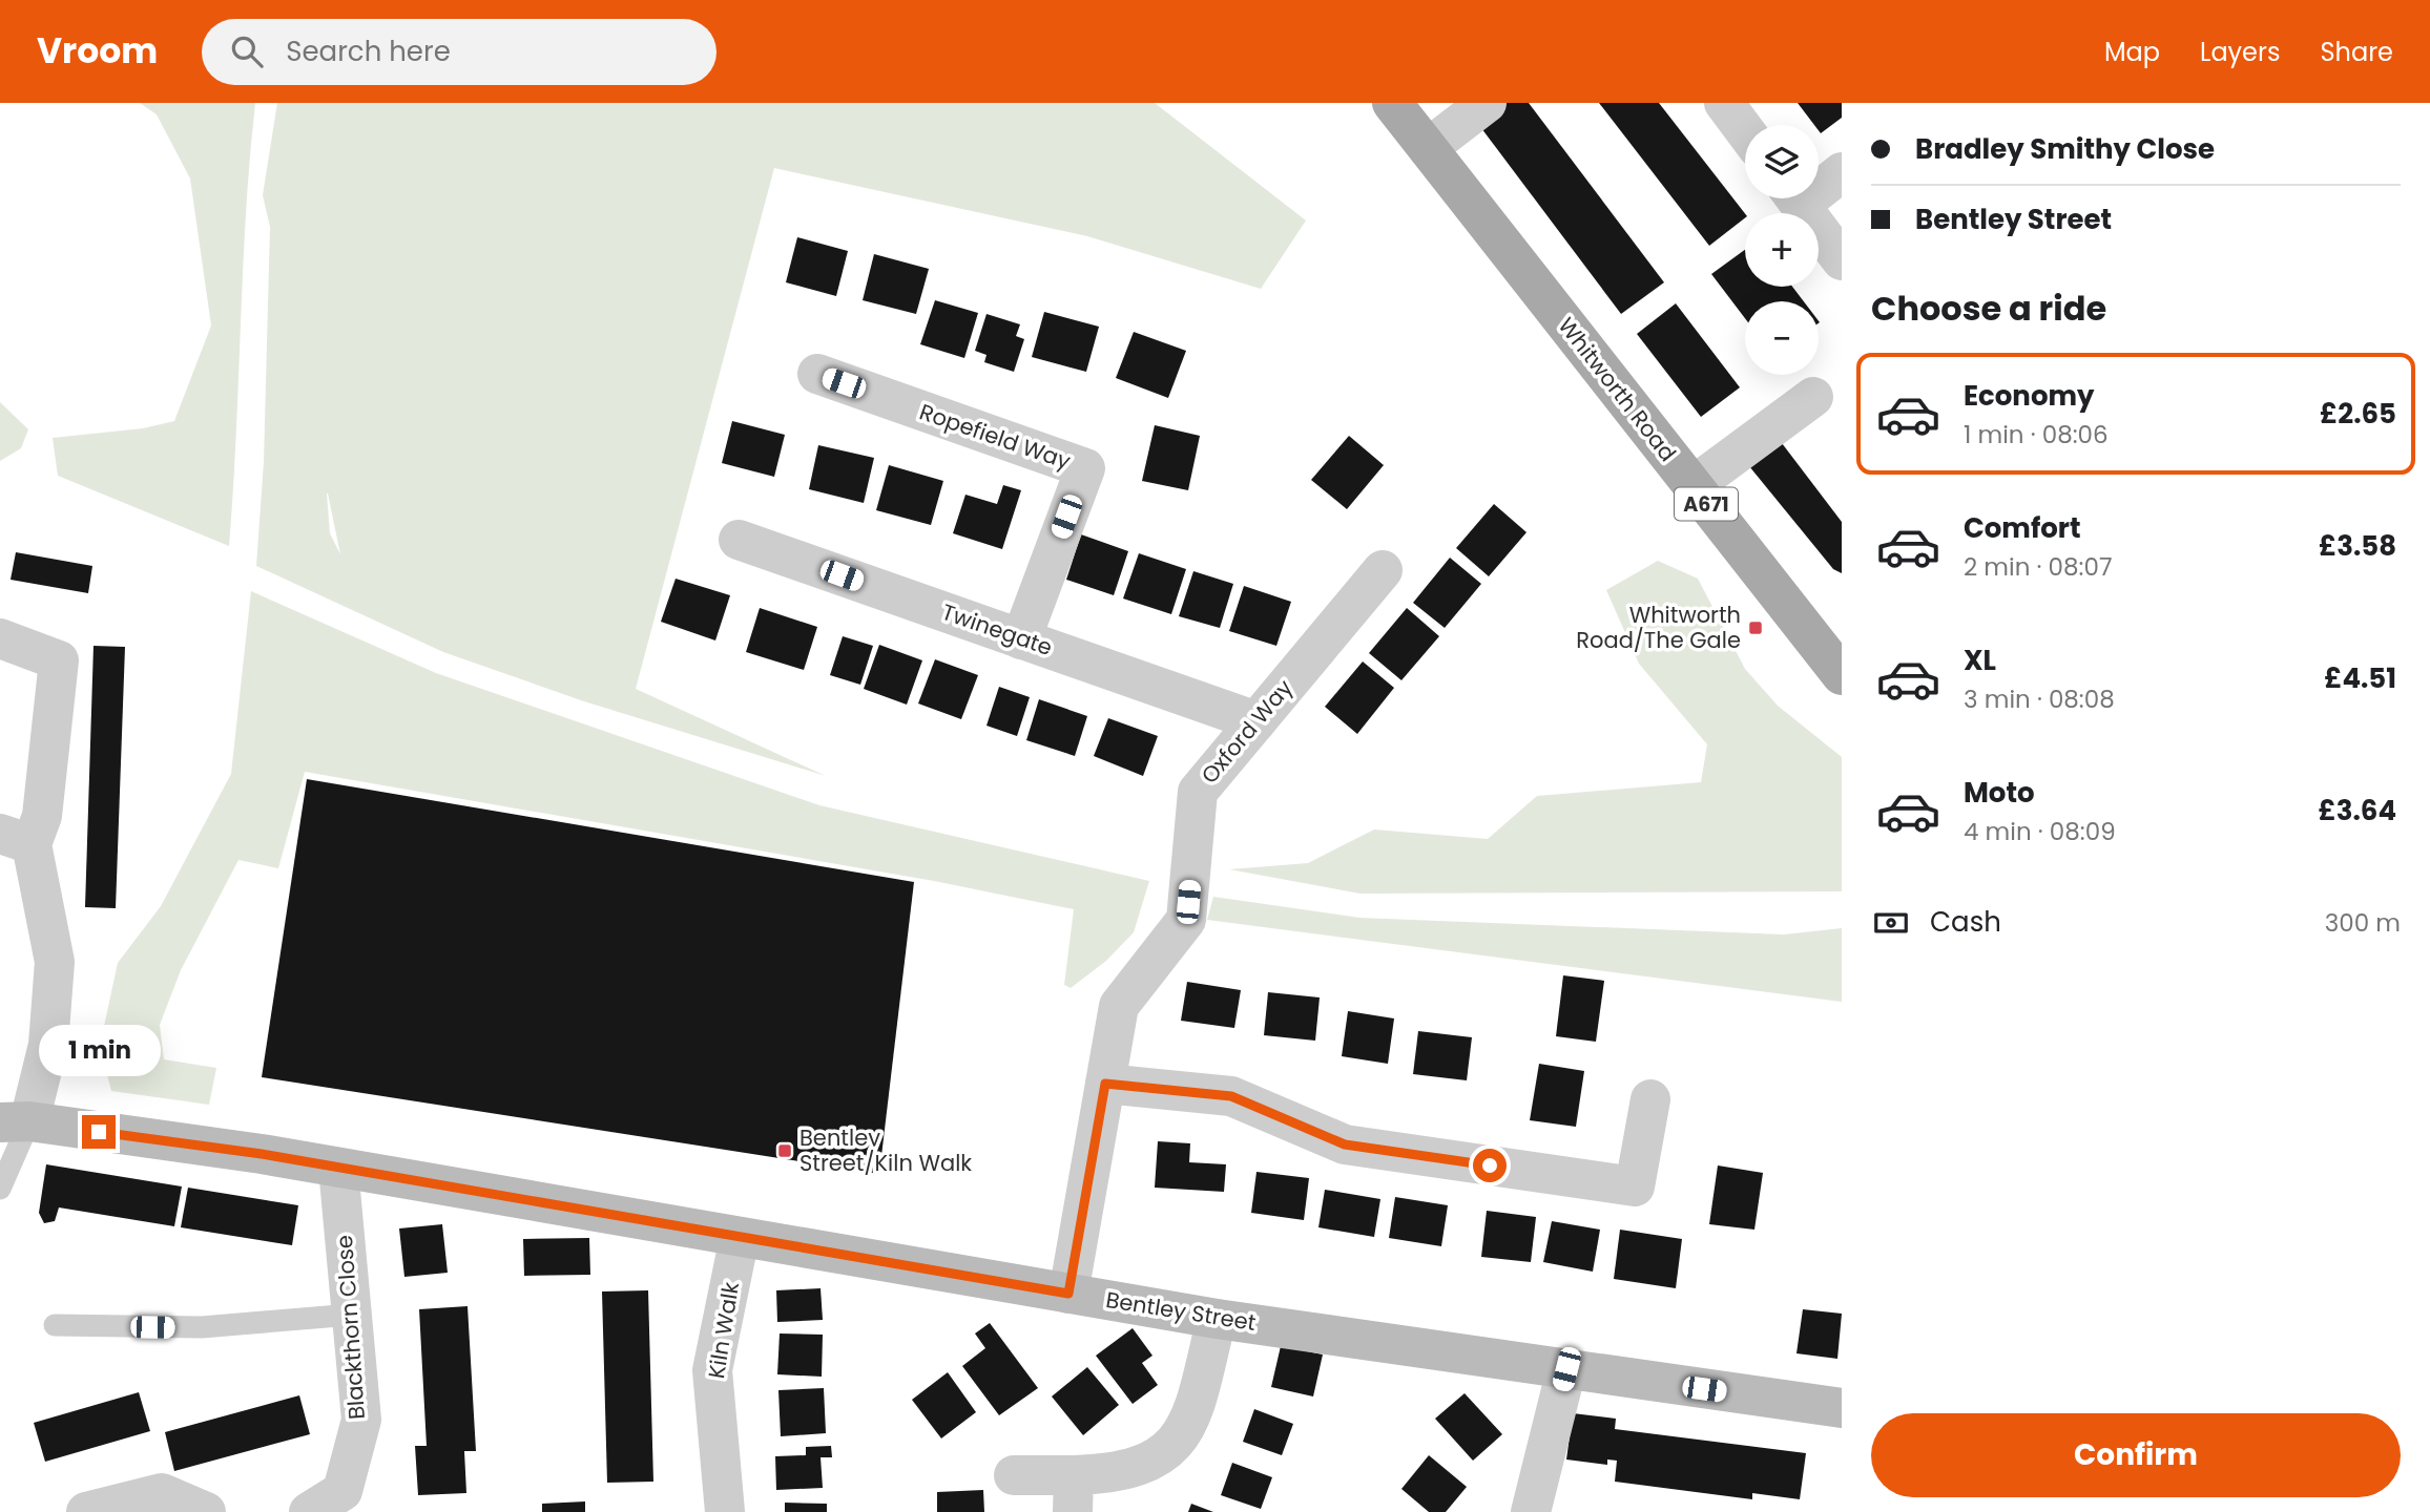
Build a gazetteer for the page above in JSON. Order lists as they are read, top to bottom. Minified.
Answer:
{"streets":{"main road":["Whitworth Road","A671"],"street":["Ropefield Way","Twinegate","Oxford Way","Bentley Street","Blackthorn Close","Kiln Walk"]},"crossings":[["Ropefield Way","Twinegate"],["Twinegate","Oxford Way"],["Oxford Way","Bentley Street"],["Bentley Street","Blackthorn Close"],["Bentley Street","Kiln Walk"]],"places":{"transit":["Whitworth Road/The Gale","Bentley Street/Kiln Walk"]},"page":{"header":"Vroom","search":"Search here","nav":["Map","Layers","Share"],"banner":["Bradley Smithy Close","Bentley Street"],"map_buttons":["+","−"],"heading":"Choose a ride","list":[{"name":"Economy","note":"1 min · 08:06","value":"£2.65"},{"name":"Comfort","note":"2 min · 08:07","value":"£3.58"},{"name":"XL","note":"3 min · 08:08","value":"£4.51"},{"name":"Moto","note":"4 min · 08:09","value":"£3.64"}],"pay":["Cash","300 m"],"bubble":"1 min","buttons":"Confirm"}}
